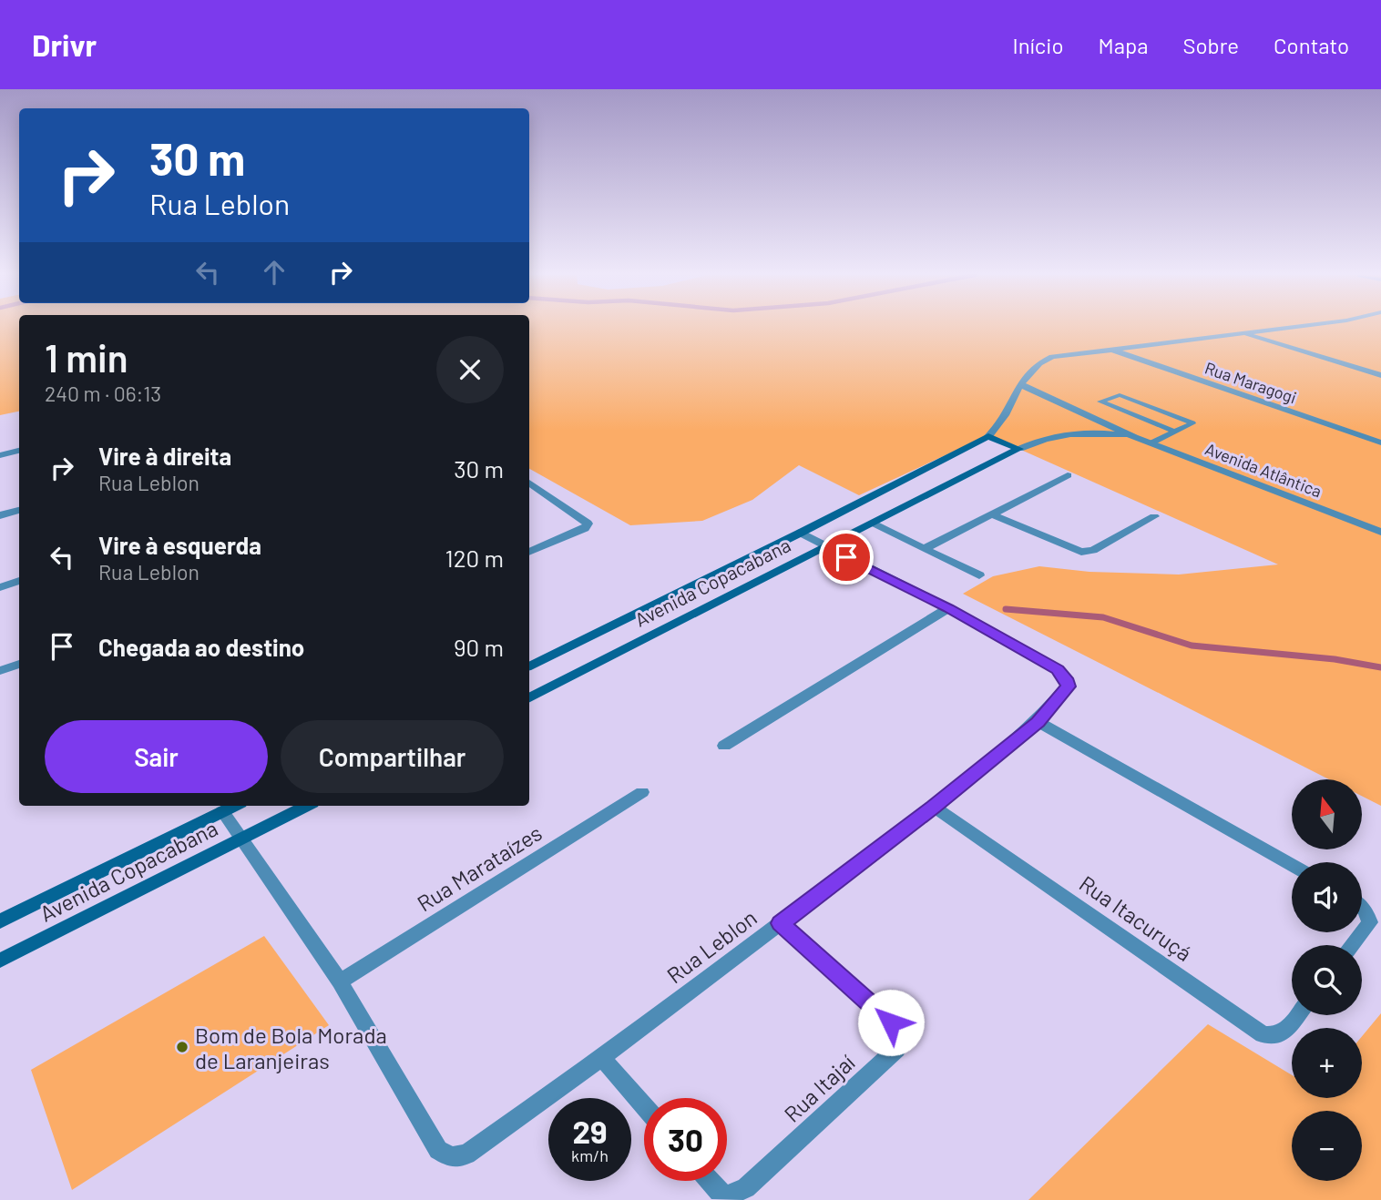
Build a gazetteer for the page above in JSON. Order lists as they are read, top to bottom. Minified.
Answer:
{"streets":{"street":["Rua Maragogi","Avenida Atlântica","Avenida Copacabana","Rua Marataízes","Rua Itacuruçá","Rua Leblon","Rua Itajaí"]},"crossings":[["Avenida Atlântica","Avenida Copacabana"],["Avenida Copacabana","Rua Leblon"],["Rua Marataízes","Rua Leblon"],["Rua Itacuruçá","Rua Leblon"],["Rua Leblon","Rua Itajaí"]],"places":["Bom de Bola Morada de Laranjeiras"],"north":"top","page":{"header":"Drivr","nav":["Início","Mapa","Sobre","Contato"],"turn":["30 m","Rua Leblon"],"heading":["1 min","240 m · 06:13"],"list":[{"name":"Vire à direita","note":"Rua Leblon","value":"30 m"},{"name":"Vire à esquerda","note":"Rua Leblon","value":"120 m"},{"name":"Chegada ao destino","value":"90 m"}],"buttons":["Sair","Compartilhar"],"map_buttons":["+","−"],"speed":"29 km/h","limit":"30"}}
